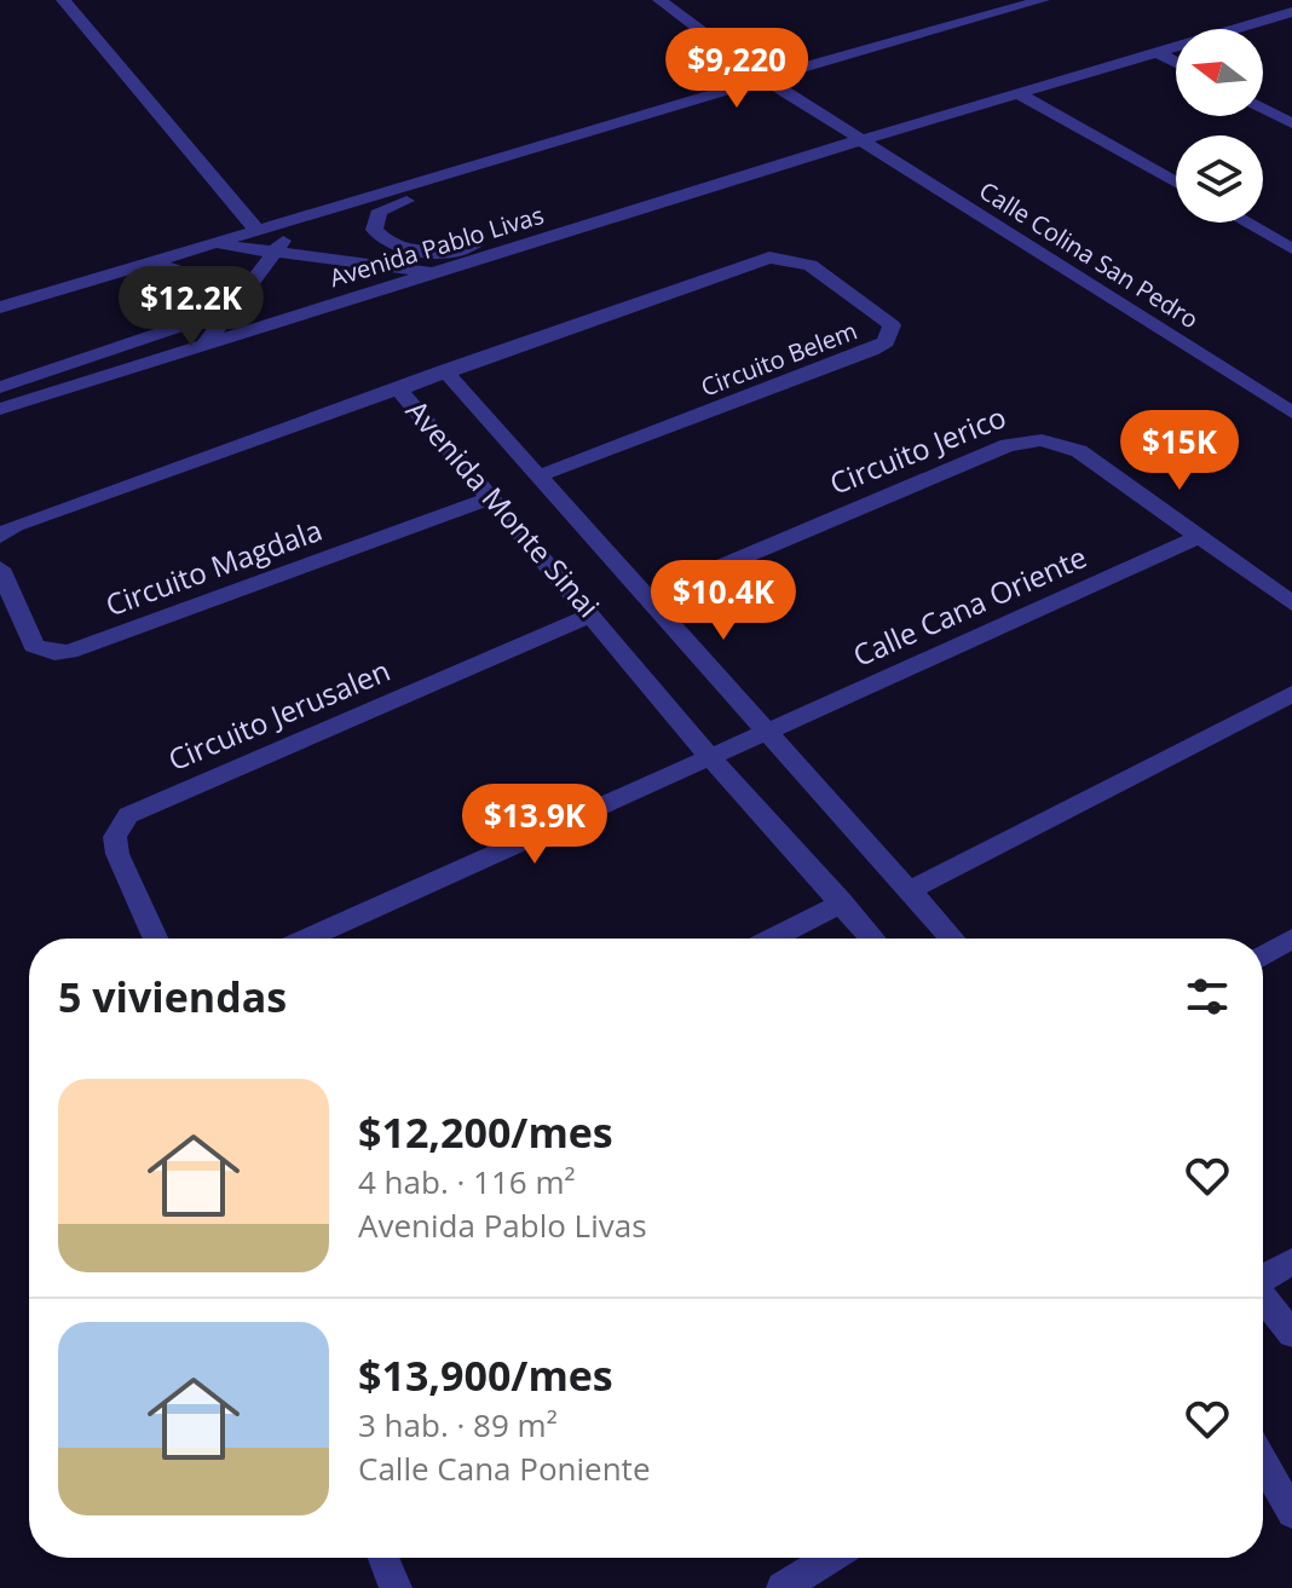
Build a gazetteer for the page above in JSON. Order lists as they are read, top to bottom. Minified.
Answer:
{"streets":{"street":["Avenida Pablo Livas","Calle Colina San Pedro","Circuito Belem","Circuito Jerico","Avenida Monte Sinai","Circuito Magdala","Calle Cana Oriente","Circuito Jerusalen"]},"crossings":[["Avenida Pablo Livas","Calle Colina San Pedro"],["Circuito Belem","Avenida Monte Sinai"],["Circuito Jerico","Avenida Monte Sinai"],["Circuito Jerico","Calle Cana Oriente"],["Avenida Monte Sinai","Circuito Magdala"],["Avenida Monte Sinai","Calle Cana Oriente"],["Avenida Monte Sinai","Circuito Jerusalen"]],"north":"left","page":{"price":["$9,220","$12.2K","$15K","$10.4K","$13.9K"],"heading":"5 viviendas","list":[{"name":"$12,200/mes","note":"4 hab. · 116 m² · Avenida Pablo Livas"},{"name":"$13,900/mes","note":"3 hab. · 89 m² · Calle Cana Poniente"}]}}
